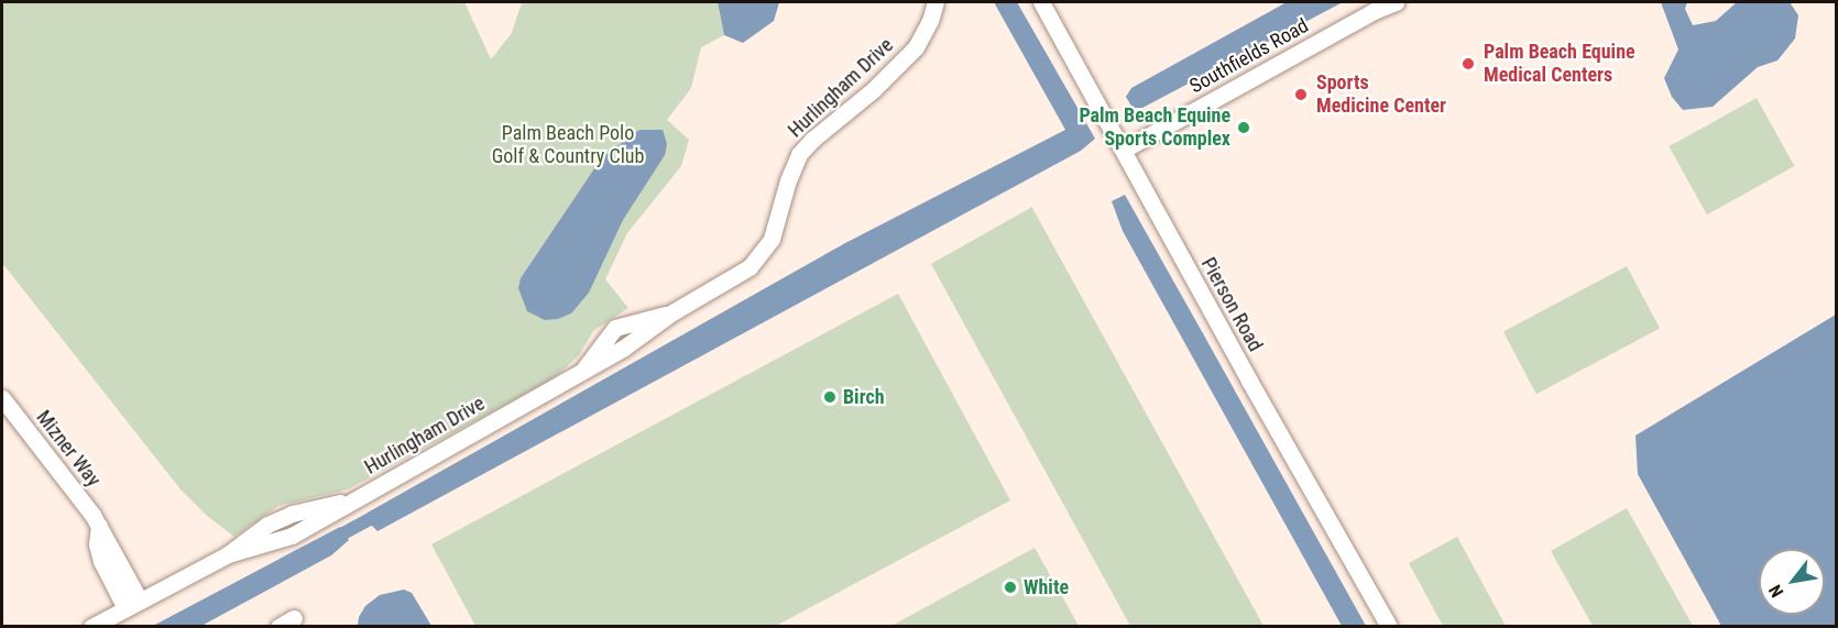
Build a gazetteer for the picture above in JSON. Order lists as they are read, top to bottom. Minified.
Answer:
{"streets":{"street":["Southfields Road","Hurlingham Drive","Pierson Road","Mizner Way"]},"crossings":[["Southfields Road","Pierson Road"],["Hurlingham Drive","Mizner Way"]],"parks":["Palm Beach Polo Golf & Country Club"],"places":["Palm Beach Equine Medical Centers","Sports Medicine Center","Palm Beach Equine Sports Complex","Birch","White"],"north":"bottom left"}
